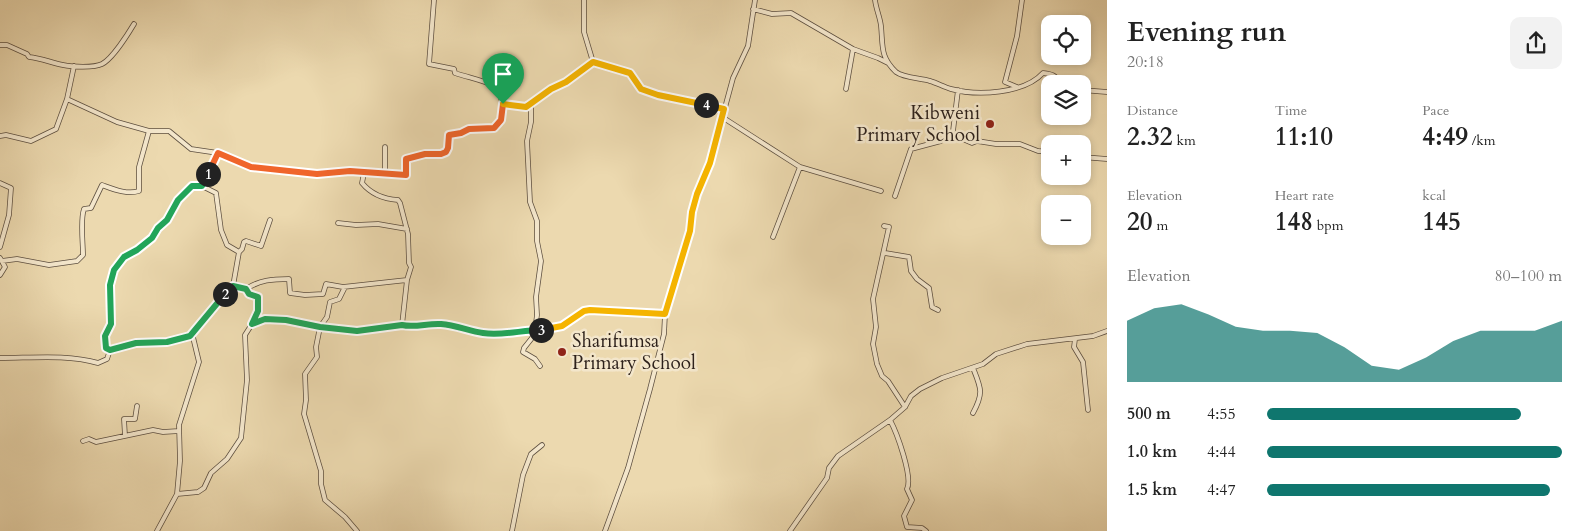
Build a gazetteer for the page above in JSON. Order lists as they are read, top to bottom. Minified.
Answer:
{"places":["Kibweni Primary School","Sharifumsa Primary School"],"page":{"heading":["Evening run","20:18"],"map_buttons":["+","−"],"stats":[["Distance","2.32 km"],["Time","11:10"],["Pace","4:49 /km"],["Elevation","20 m"],["Heart rate","148 bpm"],["kcal","145"]],"pins":["4","1","2","3"],"chart":["Elevation","80–100 m"],"list":[{"name":"500 m","note":"4:55"},{"name":"1.0 km","note":"4:44"},{"name":"1.5 km","note":"4:47"}]}}
